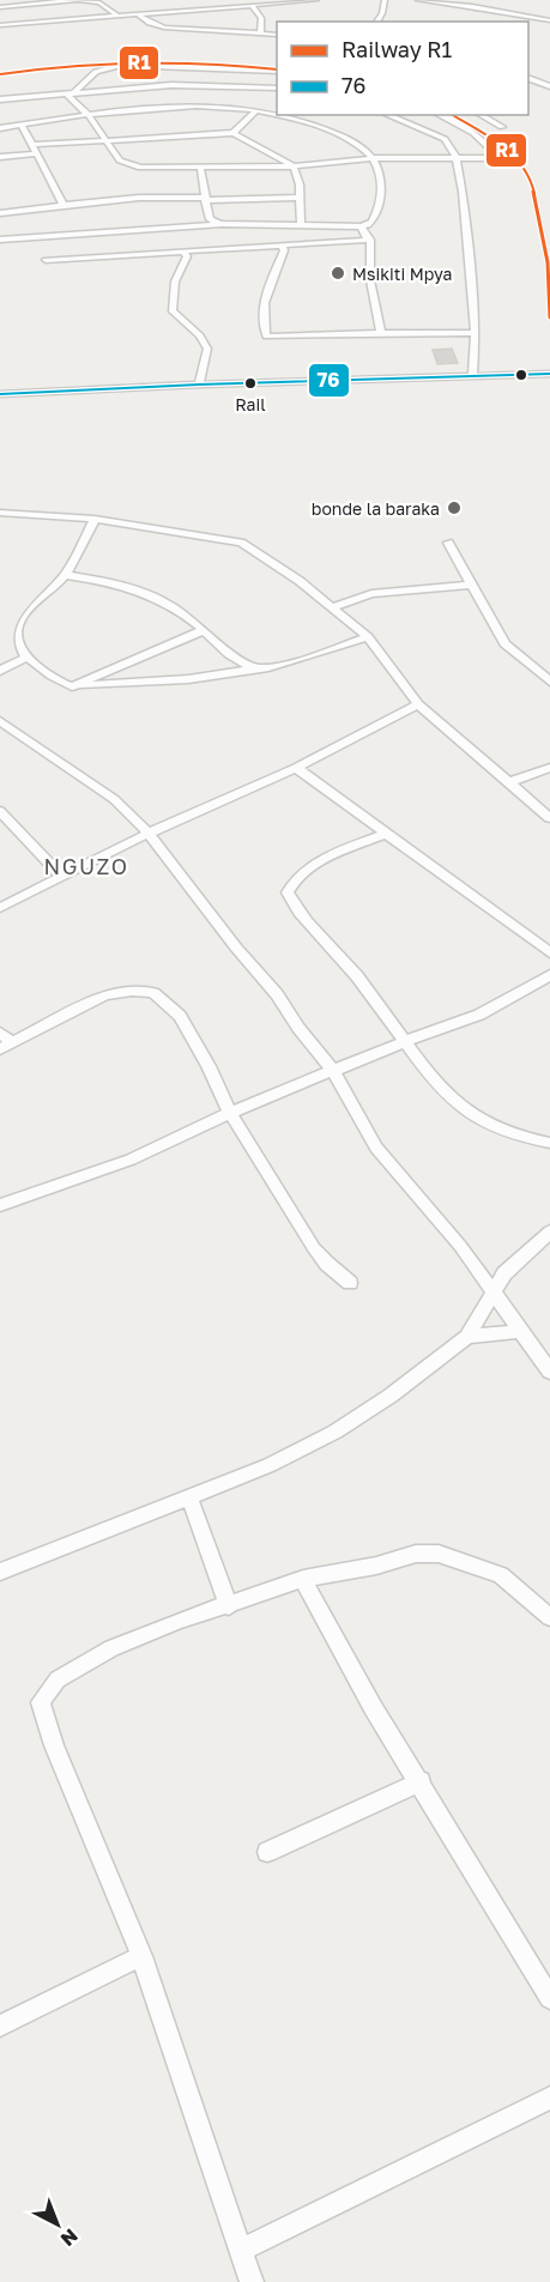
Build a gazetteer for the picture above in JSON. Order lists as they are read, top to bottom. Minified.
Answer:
{"districts":["NGUZO"],"places":["Msikiti Mpya","Rail","bonde la baraka"],"lines":["rail line R1","transit line 76"],"legend":["Railway R1","76"],"north":"bottom right"}
